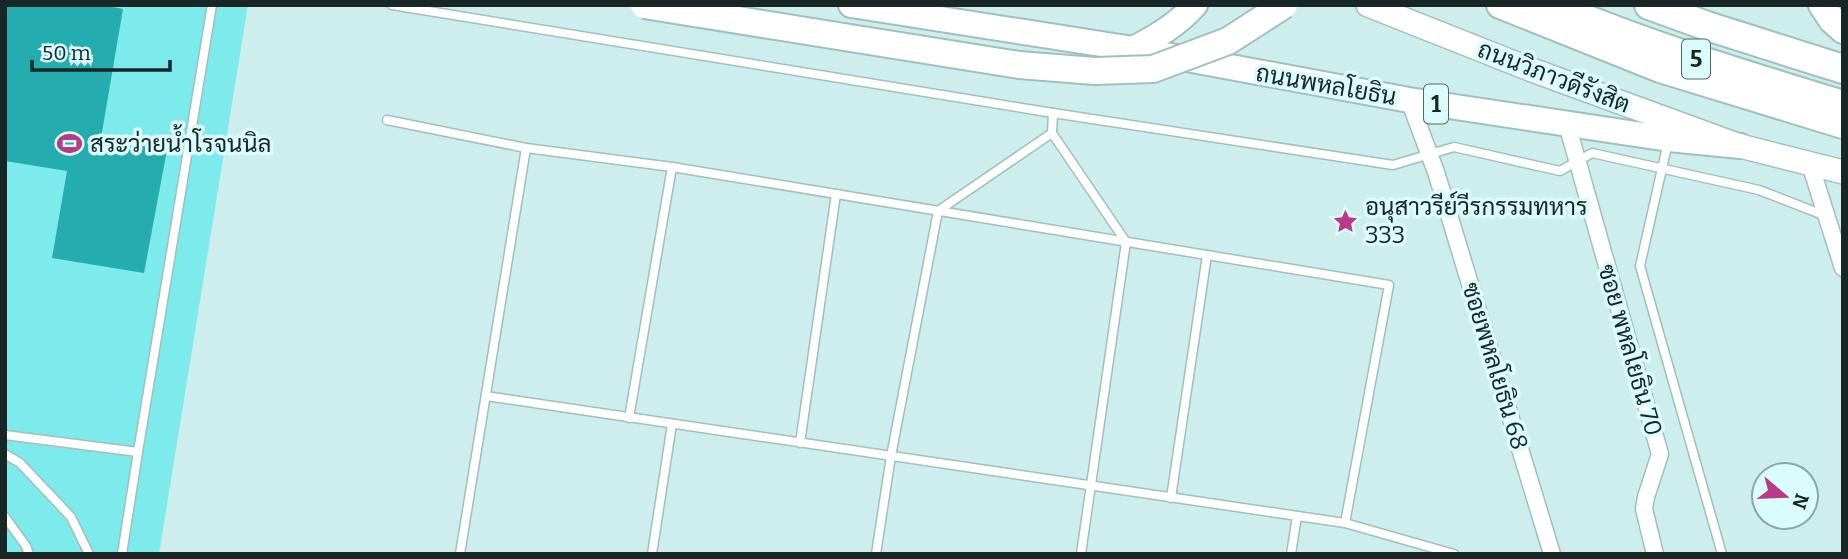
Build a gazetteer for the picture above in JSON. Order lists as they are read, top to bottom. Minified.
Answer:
{"streets":{"highway":["5"],"main road":["ถนนวิภาวดีรังสิต","ถนนพหลโยธิน","1"],"street":["ซอย พหลโยธิน 70","ซอยพหลโยธิน 68"]},"crossings":[["ถนนวิภาวดีรังสิต","ถนนพหลโยธิน"],["ถนนพหลโยธิน","ซอย พหลโยธิน 70"],["ถนนพหลโยธิน","ซอยพหลโยธิน 68"]],"places":{"sports":["สระว่ายน้ำโรจนนิล"],"place":["อนุสาวรีย์วีรกรรมทหาร 333"]},"scale_bar":"50 m","north":"right"}
